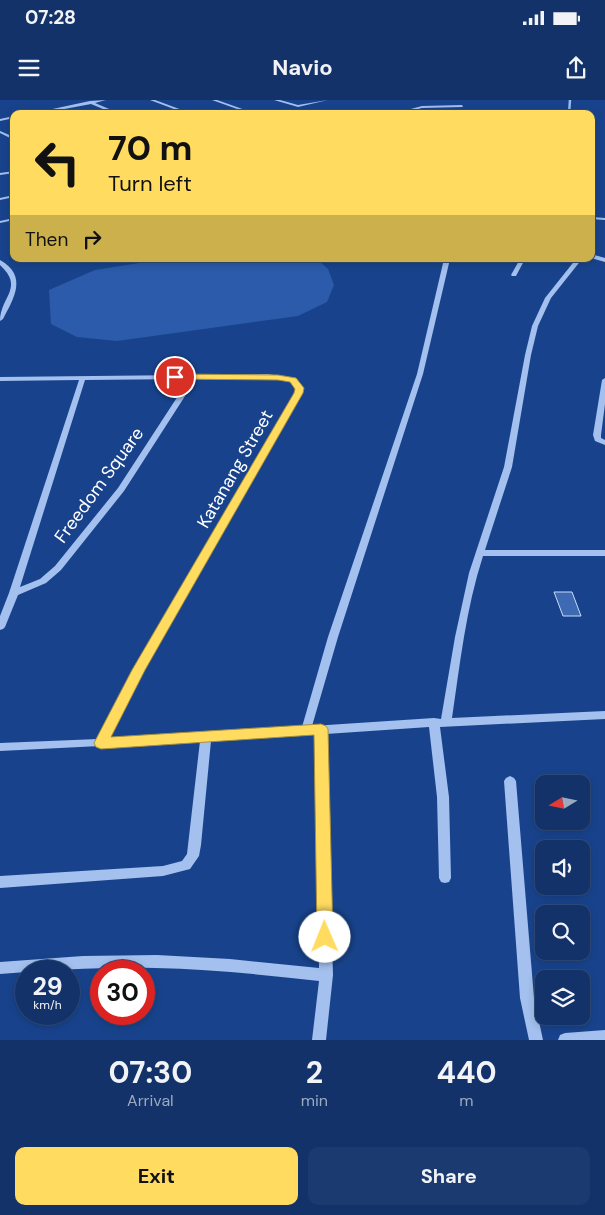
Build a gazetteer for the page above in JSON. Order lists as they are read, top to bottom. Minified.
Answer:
{"streets":{"street":["Katanang Street","Freedom Square"]},"crossings":[["Katanang Street","Freedom Square"]],"north":"left","page":{"status":"07:28","header":"Navio","turn":["70 m","Turn left"],"then":"Then","speed":"29 km/h","limit":"30","eta":["07:30","Arrival","2","min","440","m"],"buttons":["Exit","Share"]}}
